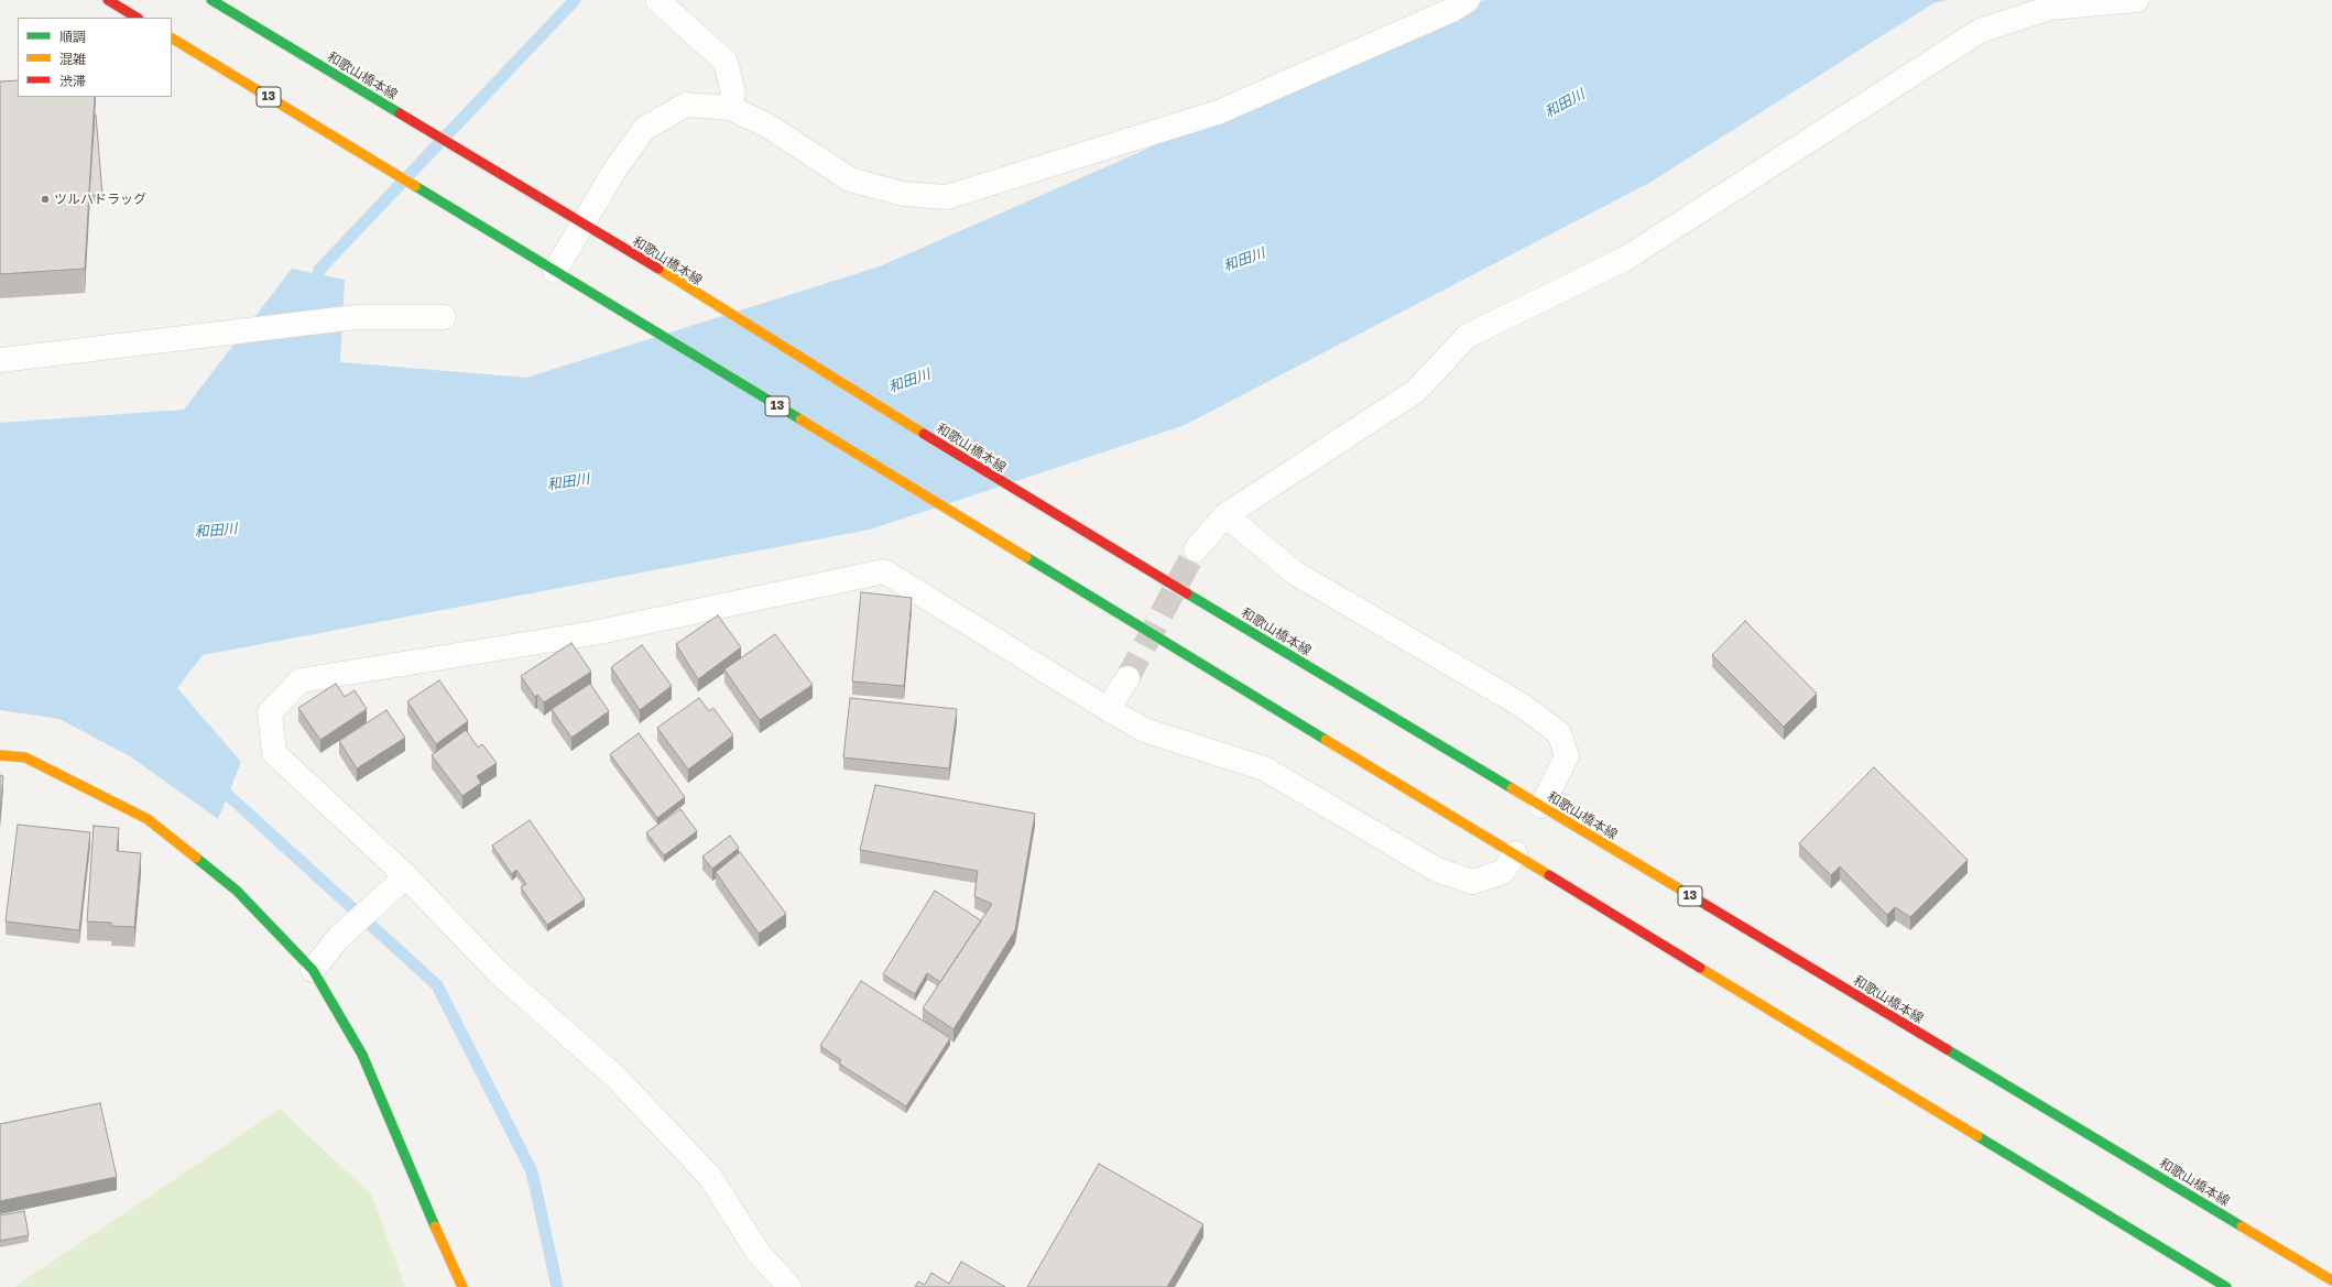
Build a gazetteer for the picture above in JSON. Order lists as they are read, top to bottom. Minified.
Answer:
{"streets":{"main road":["和歌山橋本線","13"]},"water":["和田川"],"places":["ツルハドラッグ"],"legend":["順調","混雑","渋滞"]}
